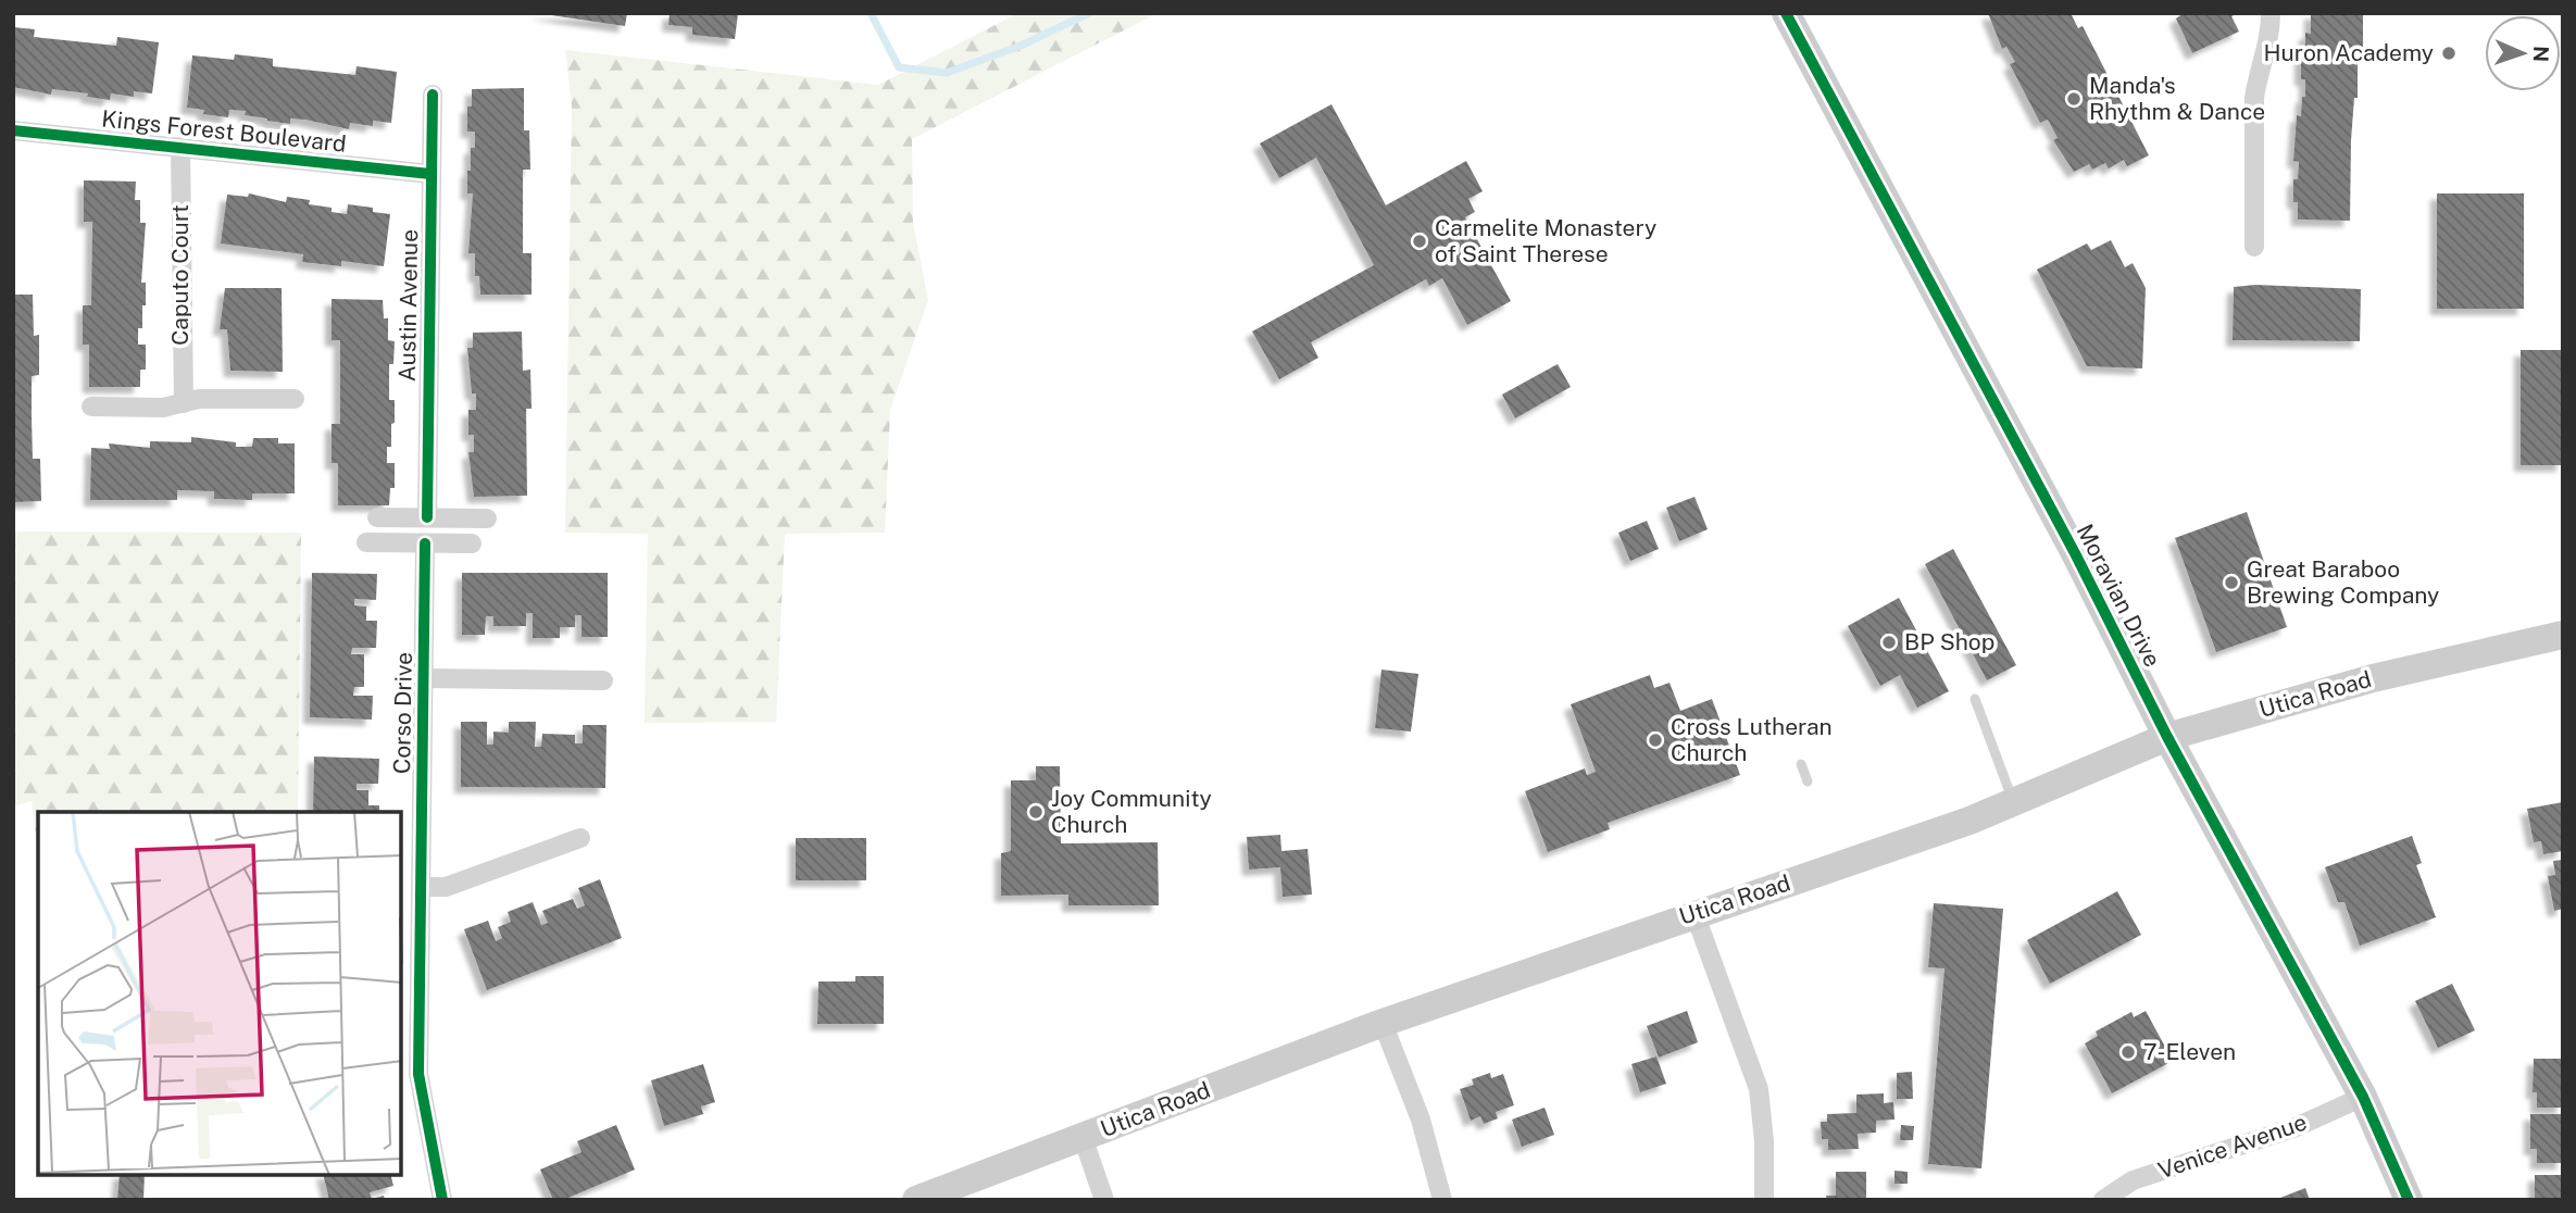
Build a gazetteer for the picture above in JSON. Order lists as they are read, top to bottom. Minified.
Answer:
{"streets":{"main road":["Moravian Drive","Utica Road"],"street":["Kings Forest Boulevard","Caputo Court","Austin Avenue","Corso Drive","Venice Avenue"]},"crossings":[["Kings Forest Boulevard","Caputo Court"],["Kings Forest Boulevard","Austin Avenue"],["Moravian Drive","Utica Road"],["Moravian Drive","Venice Avenue"]],"places":["Huron Academy","Manda's Rhythm & Dance","Carmelite Monastery of Saint Therese","Great Baraboo Brewing Company","BP Shop","Cross Lutheran Church","Joy Community Church","7-Eleven"],"north":"right"}
